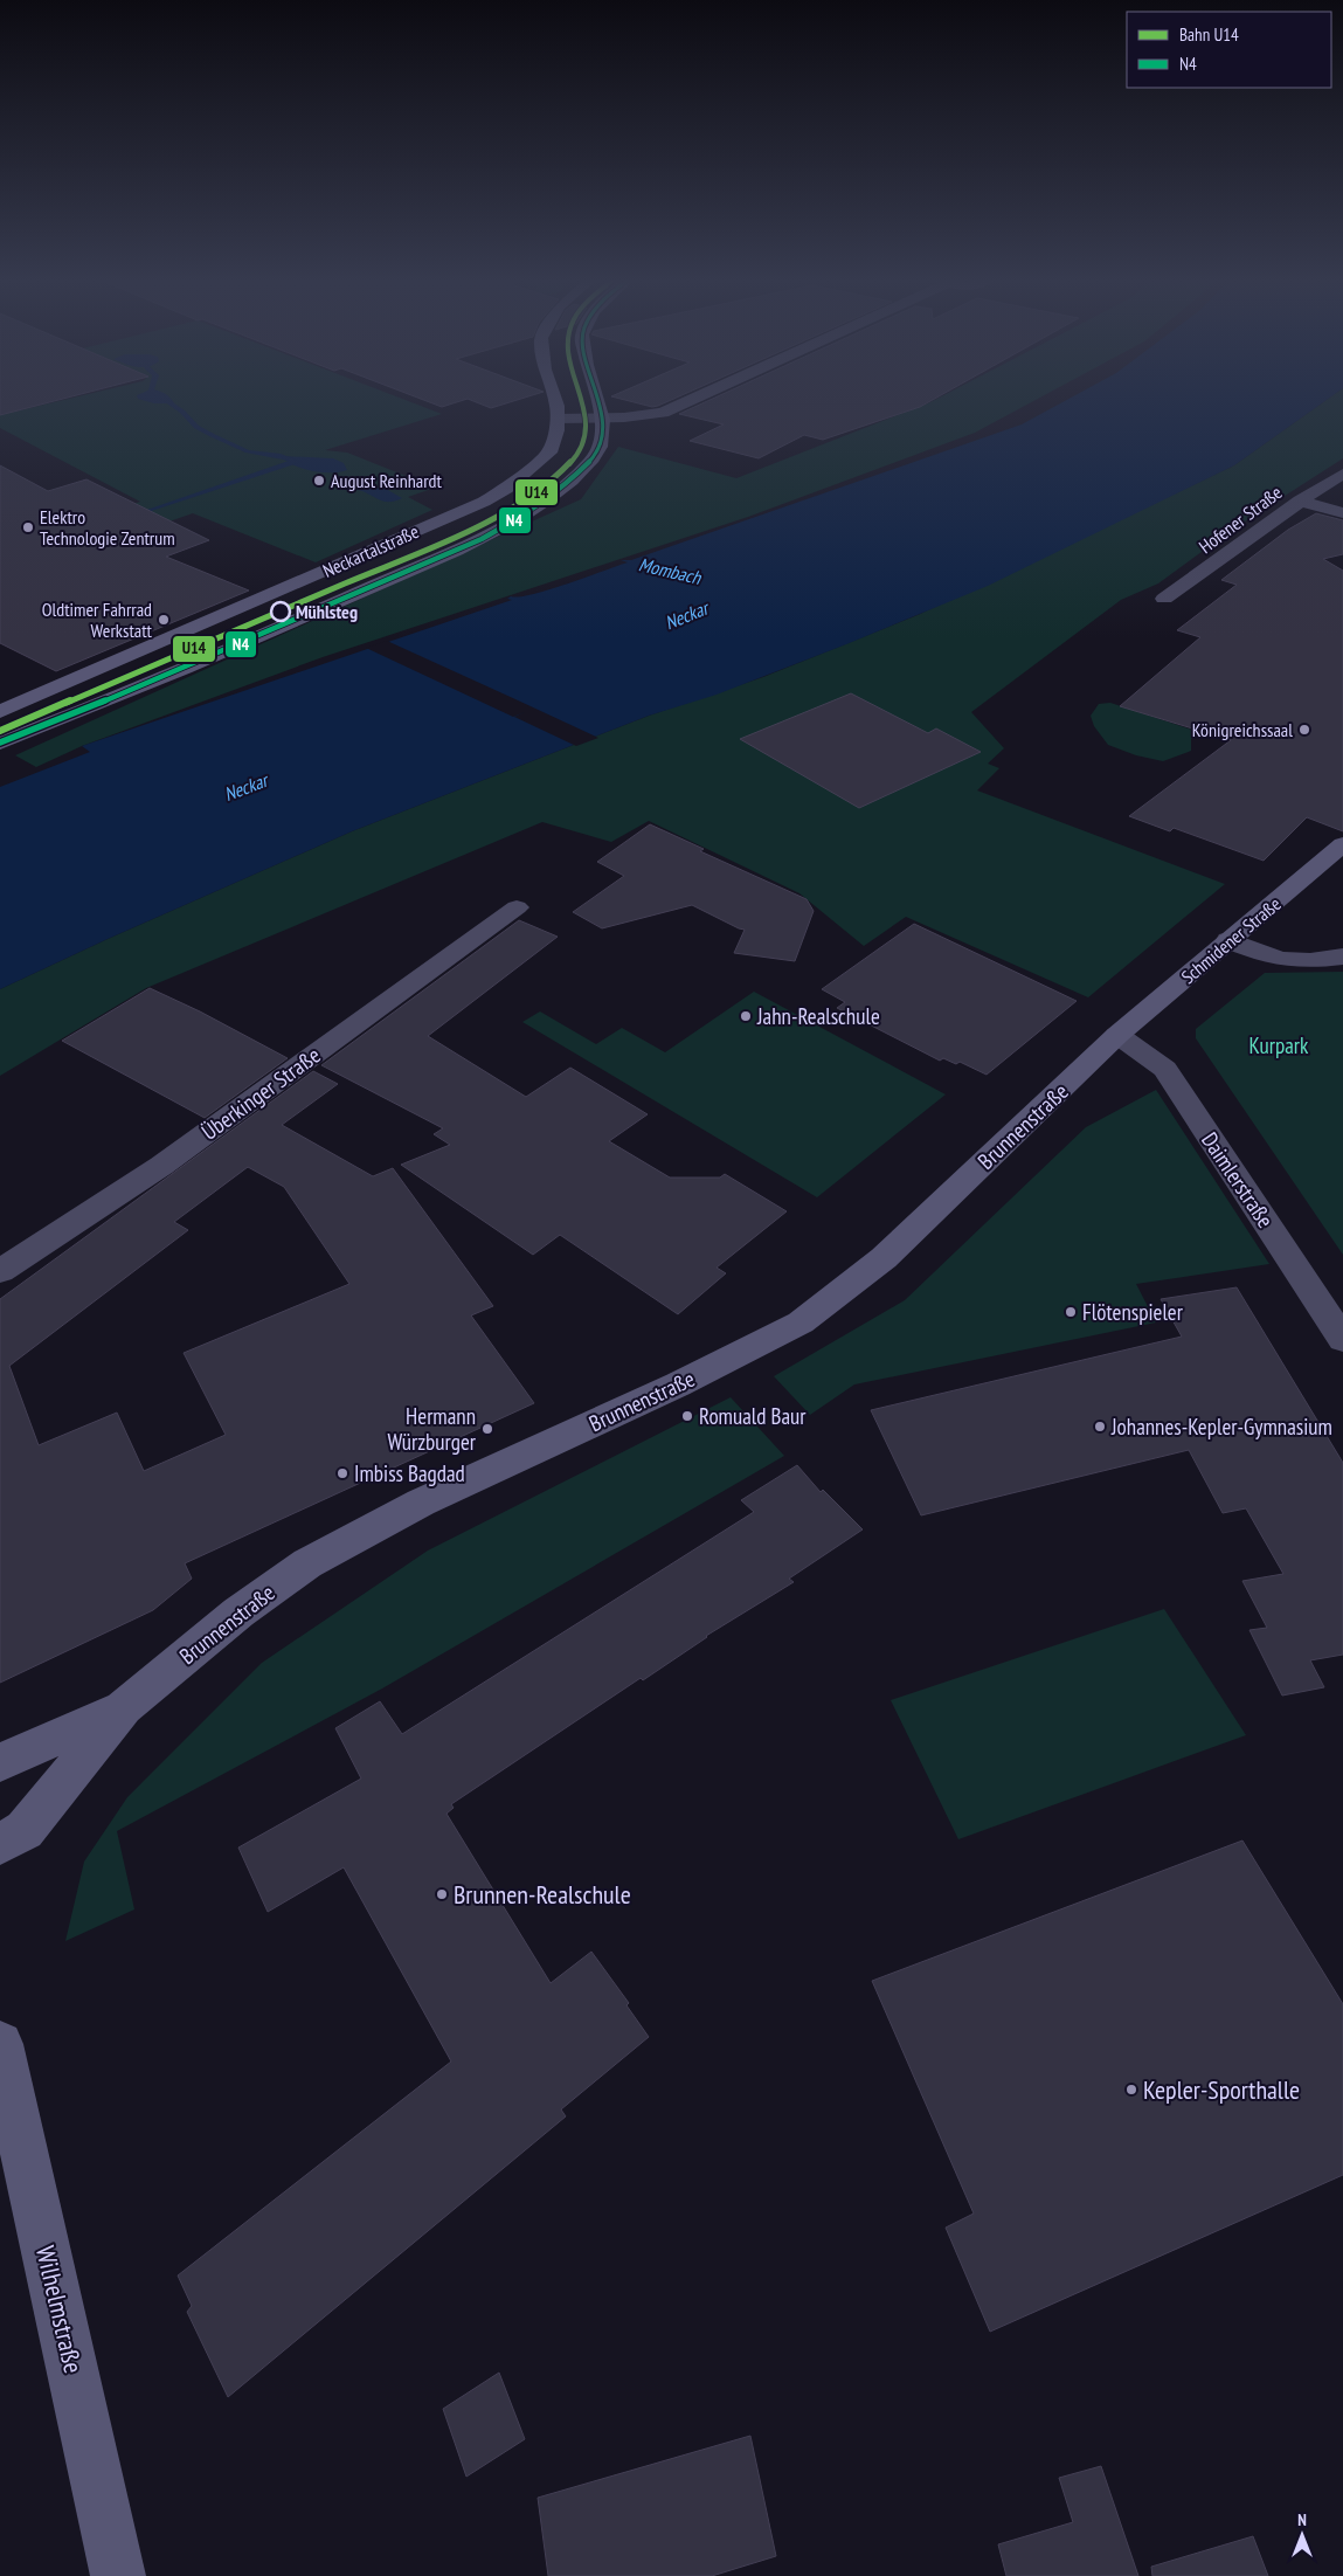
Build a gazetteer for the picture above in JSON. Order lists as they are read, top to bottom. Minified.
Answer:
{"streets":{"main road":["Neckartalstraße","Schmidener Straße","Brunnenstraße","Wilhelmstraße"],"street":["Hofener Straße","Überkinger Straße","Daimlerstraße"]},"crossings":[["Schmidener Straße","Brunnenstraße"],["Schmidener Straße","Daimlerstraße"],["Brunnenstraße","Daimlerstraße"]],"water":["Mombach","Neckar"],"parks":["Kurpark"],"places":["August Reinhardt","Elektro Technologie Zentrum","Mühlsteg","Oldtimer Fahrrad Werkstatt","Königreichssaal","Jahn-Realschule","Flötenspieler","Romuald Baur","Johannes-Kepler-Gymnasium","Hermann Würzburger","Imbiss Bagdad","Brunnen-Realschule","Kepler-Sporthalle"],"lines":["rail line U14","transit line N4"],"legend":["Bahn U14","N4"],"north":"top"}
